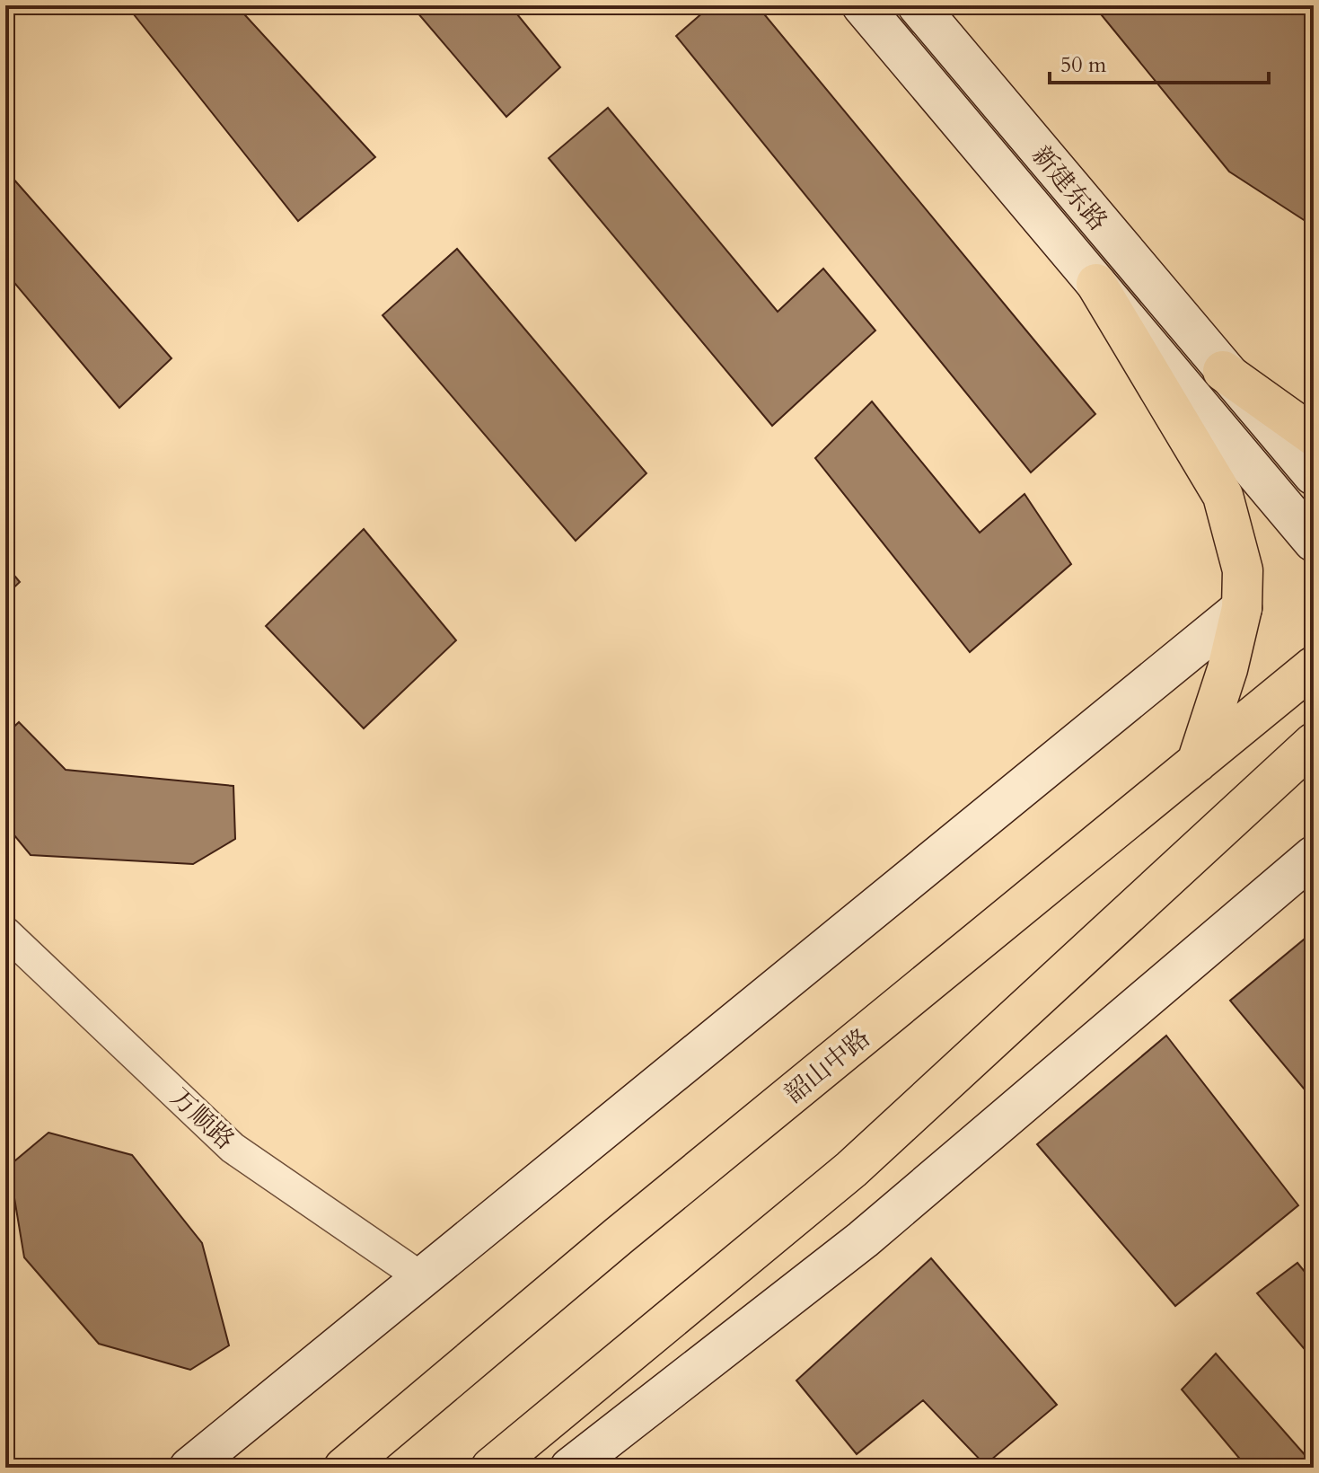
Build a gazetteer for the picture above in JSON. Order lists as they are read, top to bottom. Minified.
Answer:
{"streets":{"main road":["韶山中路"],"street":["新建东路","万顺路"]},"scale_bar":"50 m"}
